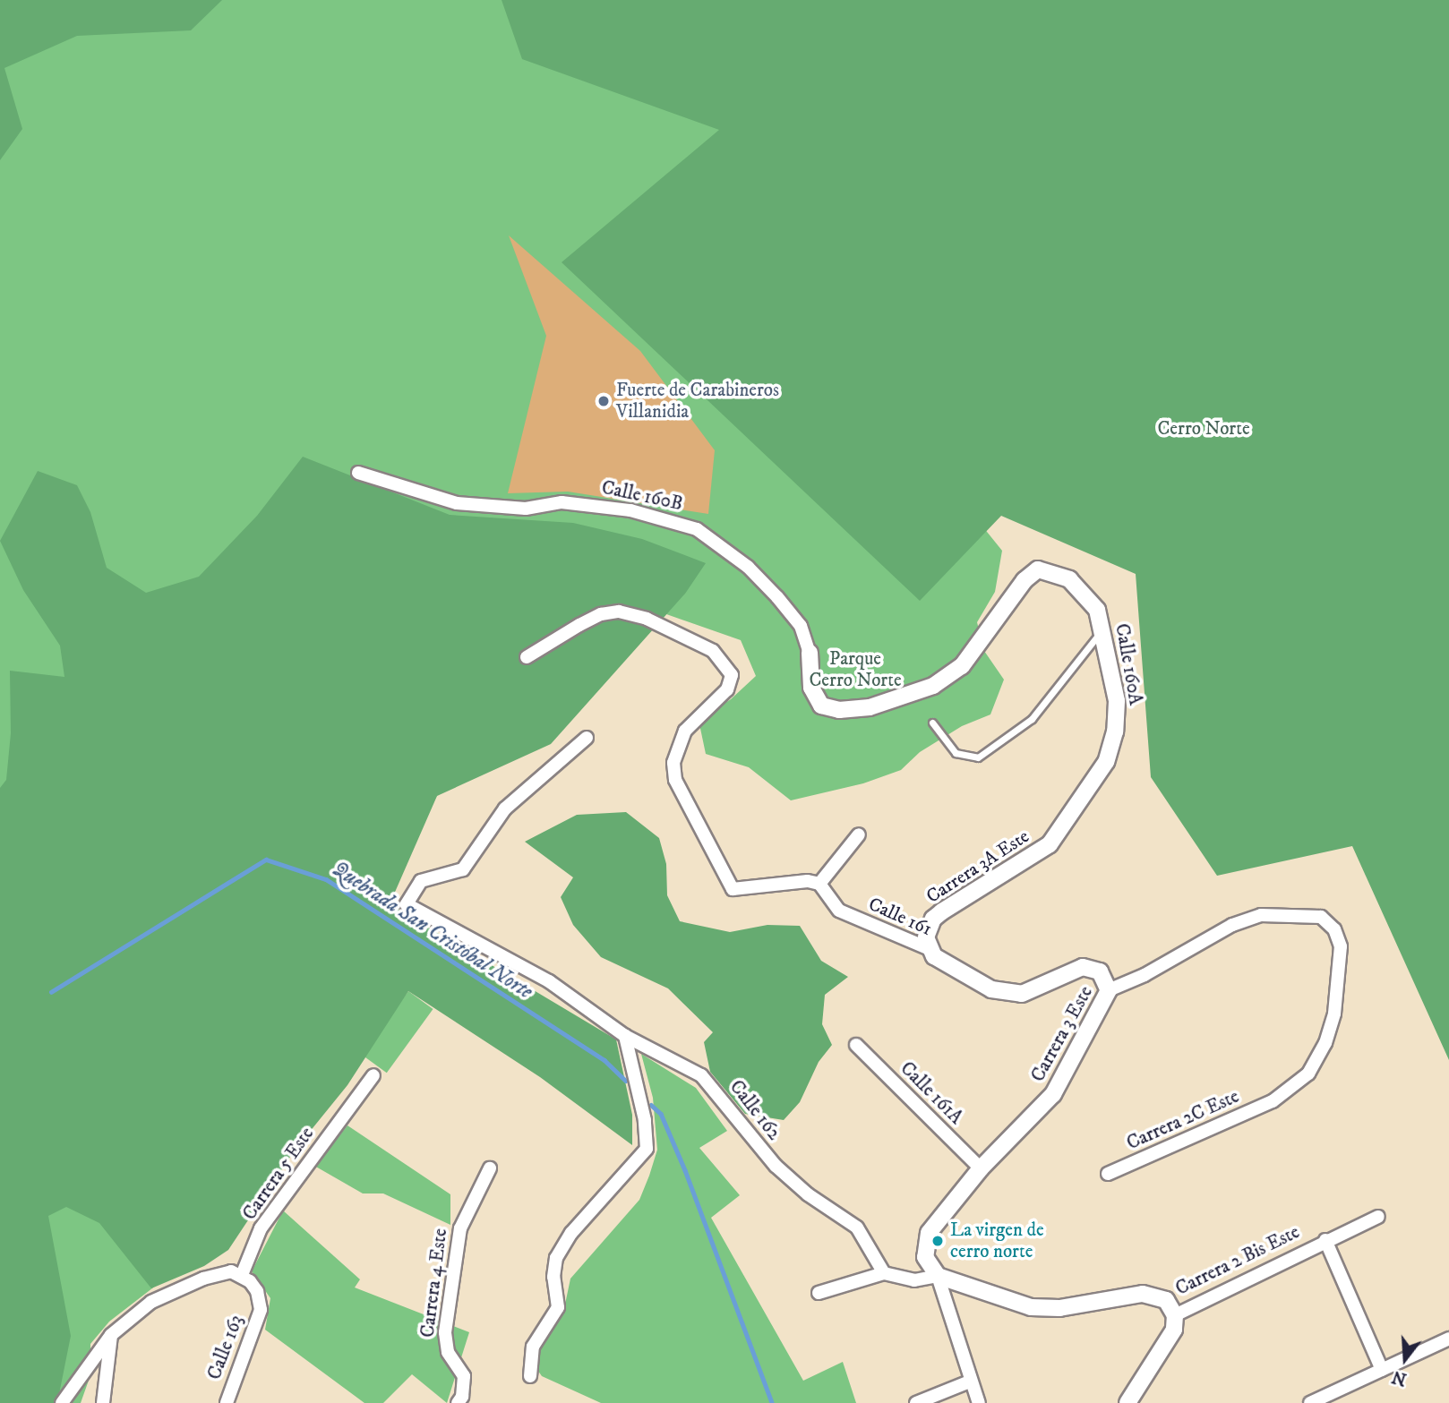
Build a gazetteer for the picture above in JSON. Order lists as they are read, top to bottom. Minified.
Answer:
{"streets":{"street":["Calle 160B","Calle 160A","Carrera 3A Este","Calle 161","Carrera 3 Este","Calle 161A","Calle 162","Carrera 2C Este","Carrera 5 Este","Carrera 2 Bis Este","Carrera 4 Este","Calle 163"]},"crossings":[["Calle 160B","Calle 160A"],["Calle 160A","Carrera 3A Este"],["Carrera 3A Este","Calle 161"],["Calle 161","Carrera 3 Este"],["Carrera 3 Este","Calle 161A"],["Carrera 3 Este","Carrera 2C Este"],["Carrera 5 Este","Calle 163"]],"water":["Quebrada San Cristóbal Norte"],"parks":["Cerro Norte","Parque Cerro Norte"],"places":["Fuerte de Carabineros Villanidia","La virgen de cerro norte"],"north":"bottom"}
